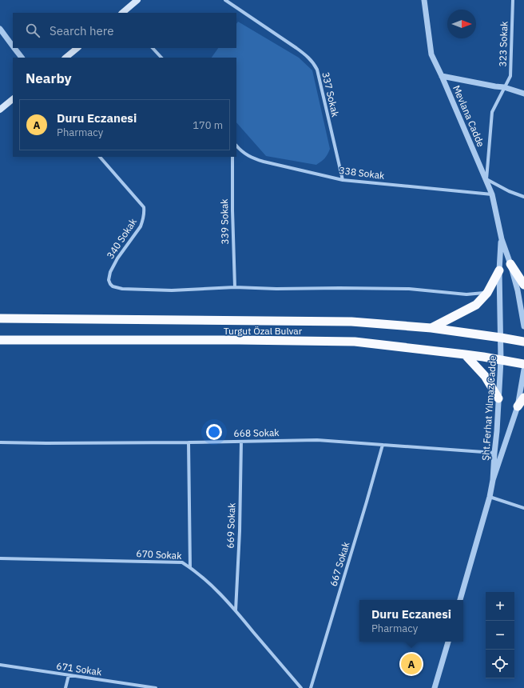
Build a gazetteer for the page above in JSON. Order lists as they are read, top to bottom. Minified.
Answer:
{"streets":{"highway":["Turgut Özal Bulvar"],"street":["323 Sokak","337 Sokak","Mevlana Cadde","338 Sokak","339 Sokak","340 Sokak","Şht.Ferhat Yılmaz Cadde","668 Sokak","669 Sokak","670 Sokak","667 Sokak","671 Sokak"]},"crossings":[["323 Sokak","Mevlana Cadde"],["337 Sokak","338 Sokak"],["Mevlana Cadde","338 Sokak"],["Mevlana Cadde","Turgut Özal Bulvar"],["Mevlana Cadde","Şht.Ferhat Yılmaz Cadde"],["339 Sokak","340 Sokak"],["Turgut Özal Bulvar","Şht.Ferhat Yılmaz Cadde"],["Şht.Ferhat Yılmaz Cadde","668 Sokak"],["668 Sokak","669 Sokak"],["668 Sokak","667 Sokak"],["669 Sokak","670 Sokak"]],"north":"right","page":{"search":"Search here","heading":"Nearby","list":[{"mark":"A","name":"Duru Eczanesi","note":"Pharmacy","value":"170 m"}],"map_buttons":["+","−"],"popup":["Duru Eczanesi","Pharmacy"],"pins":"A"}}
